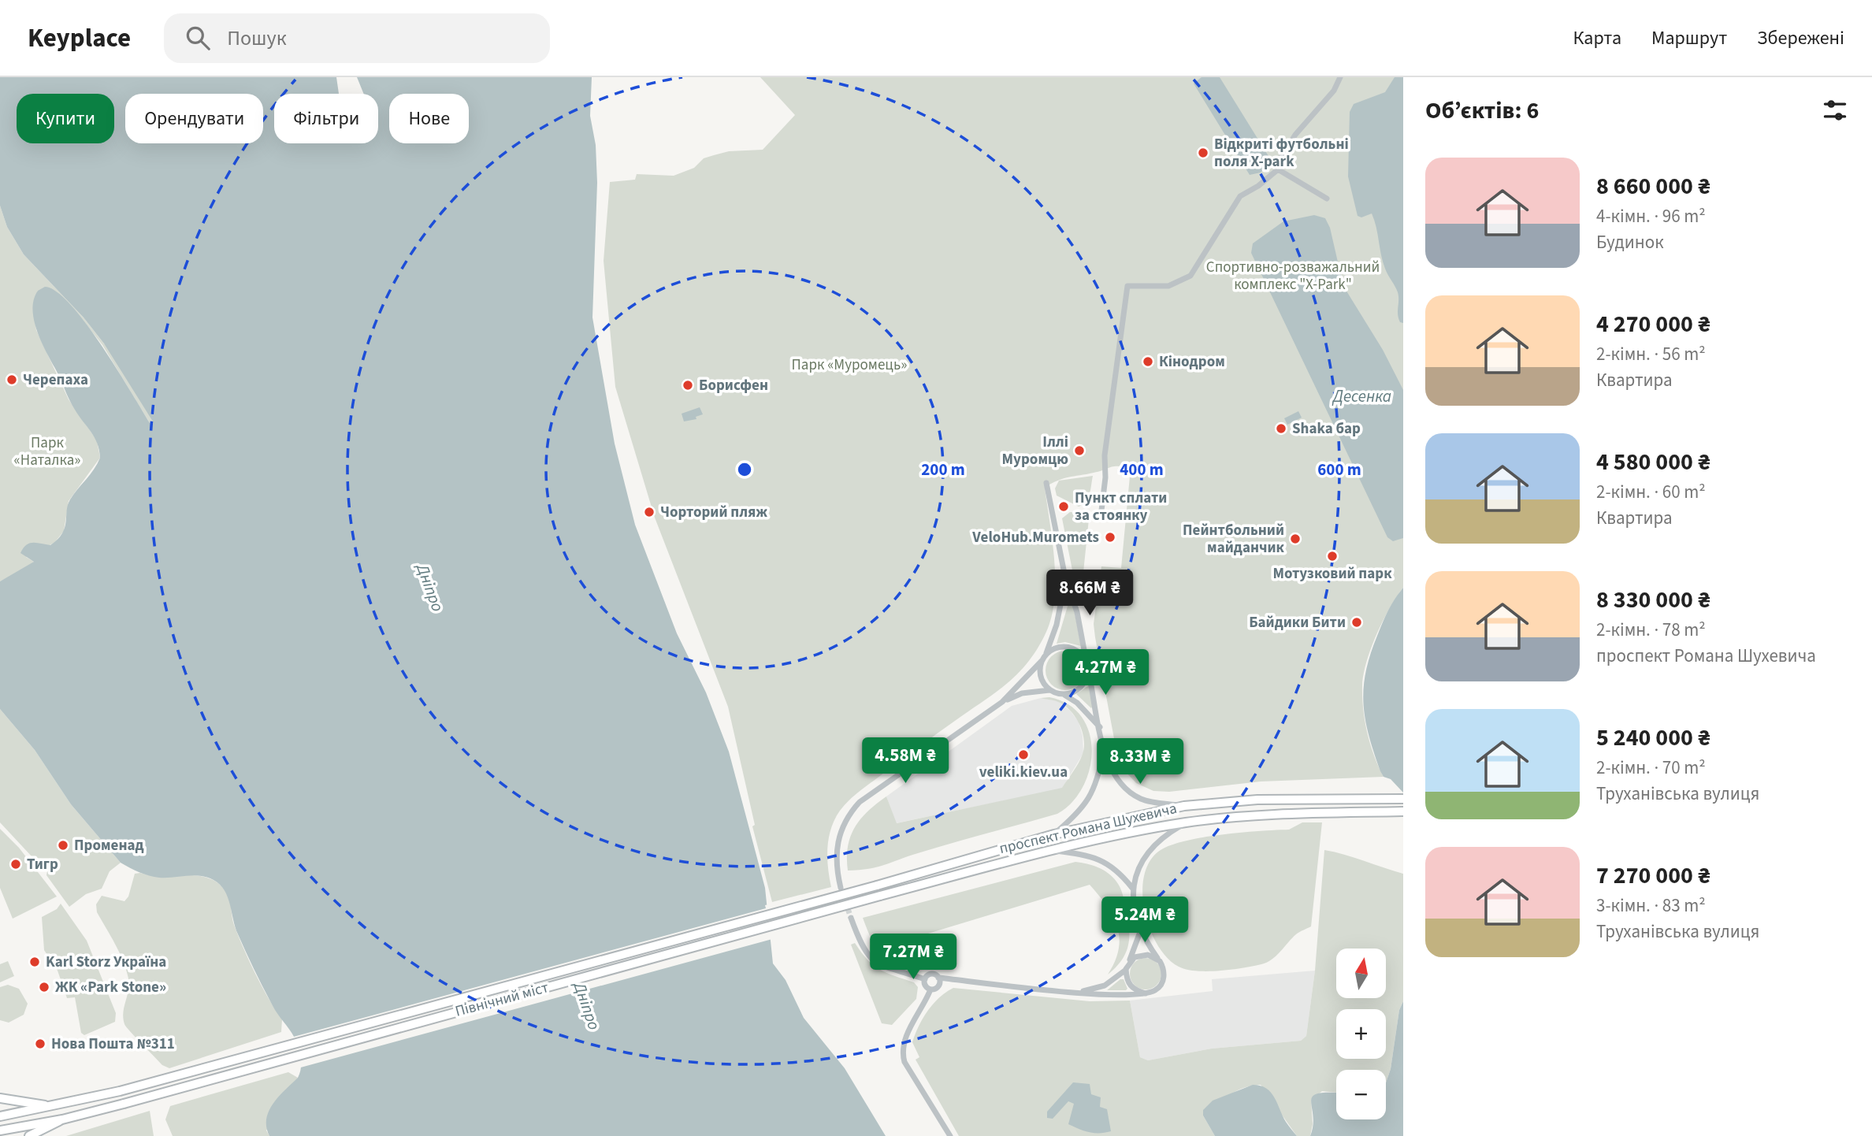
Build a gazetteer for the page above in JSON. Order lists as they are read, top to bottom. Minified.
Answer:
{"streets":{"main road":["проспект Романа Шухевича","Північний міст"]},"crossings":[["проспект Романа Шухевича","Північний міст"]],"water":["Десенка","Дніпро"],"parks":["Спортивно-розважальний комплекс \"Х-Park\"","Парк «Муромець»","Парк «Наталка»"],"places":["Відкриті футбольні поля X-park","Кінодром","Черепаха","Борисфен","Shaka бар","Іллі Муромцю","Пункт сплати за стоянку","Чорторий пляж","VeloHub.Muromets","Пейнтбольний майданчик","Мотузковий парк","Байдики Бити","veliki.kiev.ua","Променад","Тигр","Karl Storz Україна","ЖК «Park Stone»","Нова Пошта №311"],"north":"top","page":{"header":"Keyplace","search":"Пошук","nav":["Карта","Маршрут","Збережені"],"heading":"Об’єктів: 6","chip":["Купити","Орендувати","Фільтри","Нове"],"list":[{"name":"8 660 000 ₴","note":"4-кімн. · 96 m² · Будинок"},{"name":"4 270 000 ₴","note":"2-кімн. · 56 m² · Квартира"},{"name":"4 580 000 ₴","note":"2-кімн. · 60 m² · Квартира"},{"name":"8 330 000 ₴","note":"2-кімн. · 78 m² · проспект Романа Шухевича"},{"name":"5 240 000 ₴","note":"2-кімн. · 70 m² · Труханівська вулиця"},{"name":"7 270 000 ₴","note":"3-кімн. · 83 m² · Труханівська вулиця"}],"price":["8.66M ₴","4.27M ₴","4.58M ₴","8.33M ₴","5.24M ₴","7.27M ₴"],"map_buttons":["+","−"]},"rings":["200 m","400 m","600 m"]}
